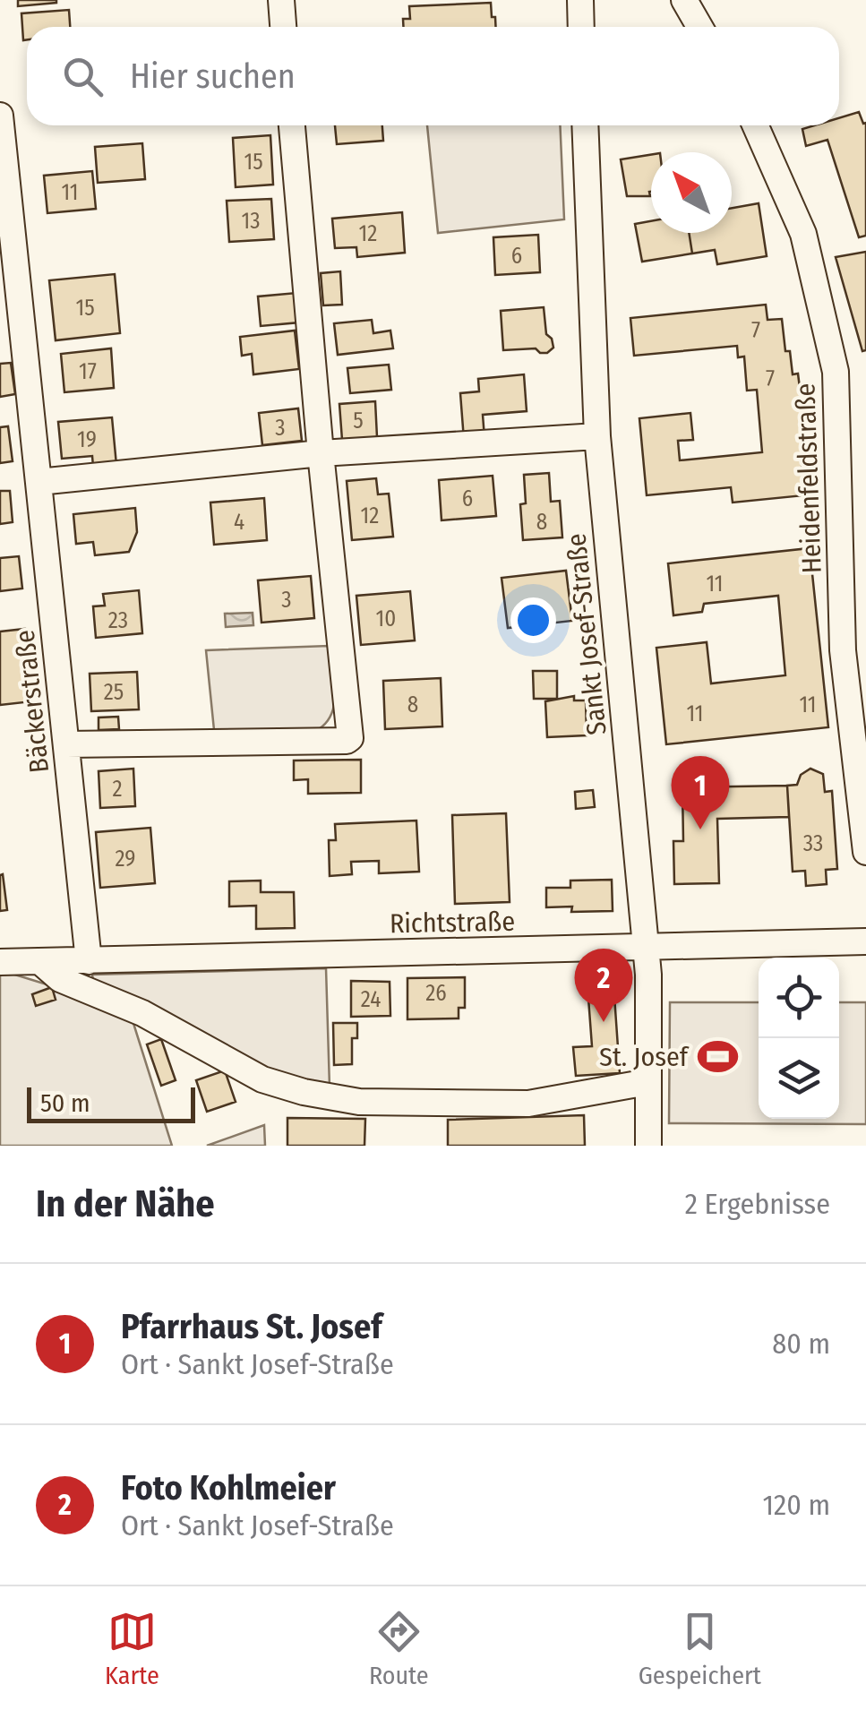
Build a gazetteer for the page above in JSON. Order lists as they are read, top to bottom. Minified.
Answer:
{"streets":{"street":["Heidenfeldstraße","Sankt Josef-Straße","Bäckerstraße","Richtstraße"]},"crossings":[["Sankt Josef-Straße","Richtstraße"],["Bäckerstraße","Richtstraße"]],"places":{"sports":["St. Josef"]},"house_numbers":["15","11","13","12","6","15","7","17","7","5","3","19","6","12","4","8","11","3","10","23","25","8","11","11","2","33","29","26","24"],"scale_bar":"50 m","north":"top left","page":{"search":"Hier suchen","pins":["1","2"],"scale":"50 m","heading":["In der Nähe","2 Ergebnisse"],"list":[{"mark":"1","name":"Pfarrhaus St. Josef","note":"Ort · Sankt Josef-Straße","value":"80 m"},{"mark":"2","name":"Foto Kohlmeier","note":"Ort · Sankt Josef-Straße","value":"120 m"}],"nav":["Karte","Route","Gespeichert"]}}
